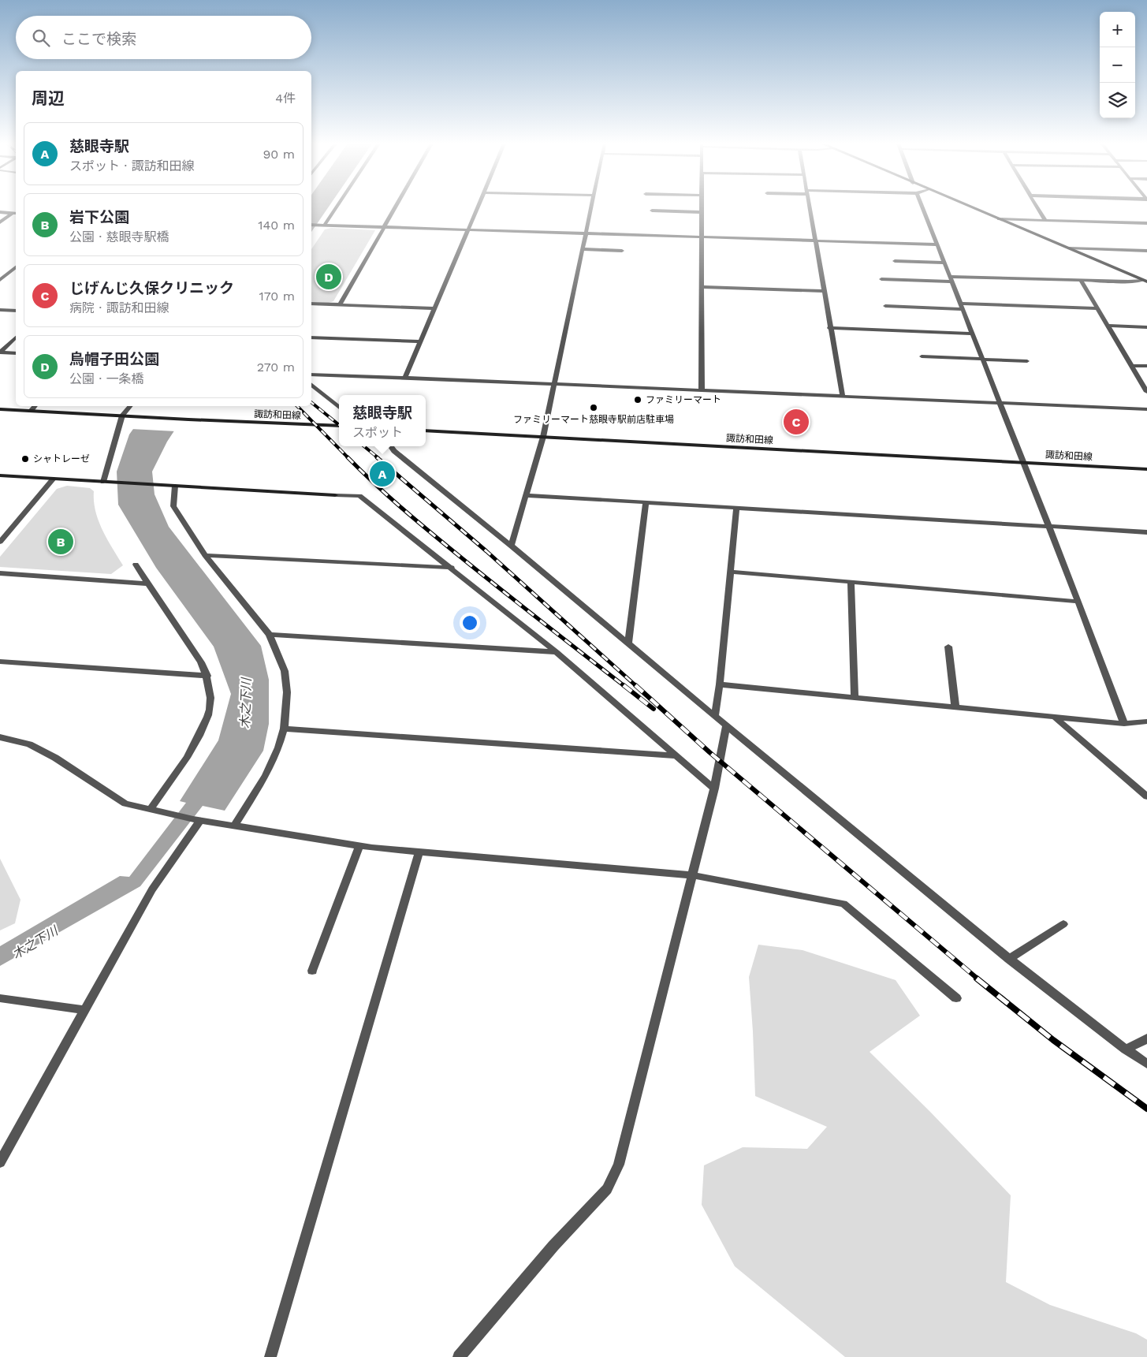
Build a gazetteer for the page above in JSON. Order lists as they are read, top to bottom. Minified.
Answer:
{"streets":{"street":["諏訪和田線"]},"water":["木之下川"],"places":["ファミリーマート","ファミリーマート慈眼寺駅前店駐車場","シャトレーゼ"],"page":{"map_buttons":["+","−"],"search":"ここで検索","heading":["周辺","4件"],"list":[{"mark":"A","name":"慈眼寺駅","note":"スポット · 諏訪和田線","value":"90 m"},{"mark":"B","name":"岩下公園","note":"公園 · 慈眼寺駅橋","value":"140 m"},{"mark":"C","name":"じげんじ久保クリニック","note":"病院 · 諏訪和田線","value":"170 m"},{"mark":"D","name":"烏帽子田公園","note":"公園 · 一条橋","value":"270 m"}],"pins":["D","C","A","B"],"popup":["慈眼寺駅","スポット"]}}
